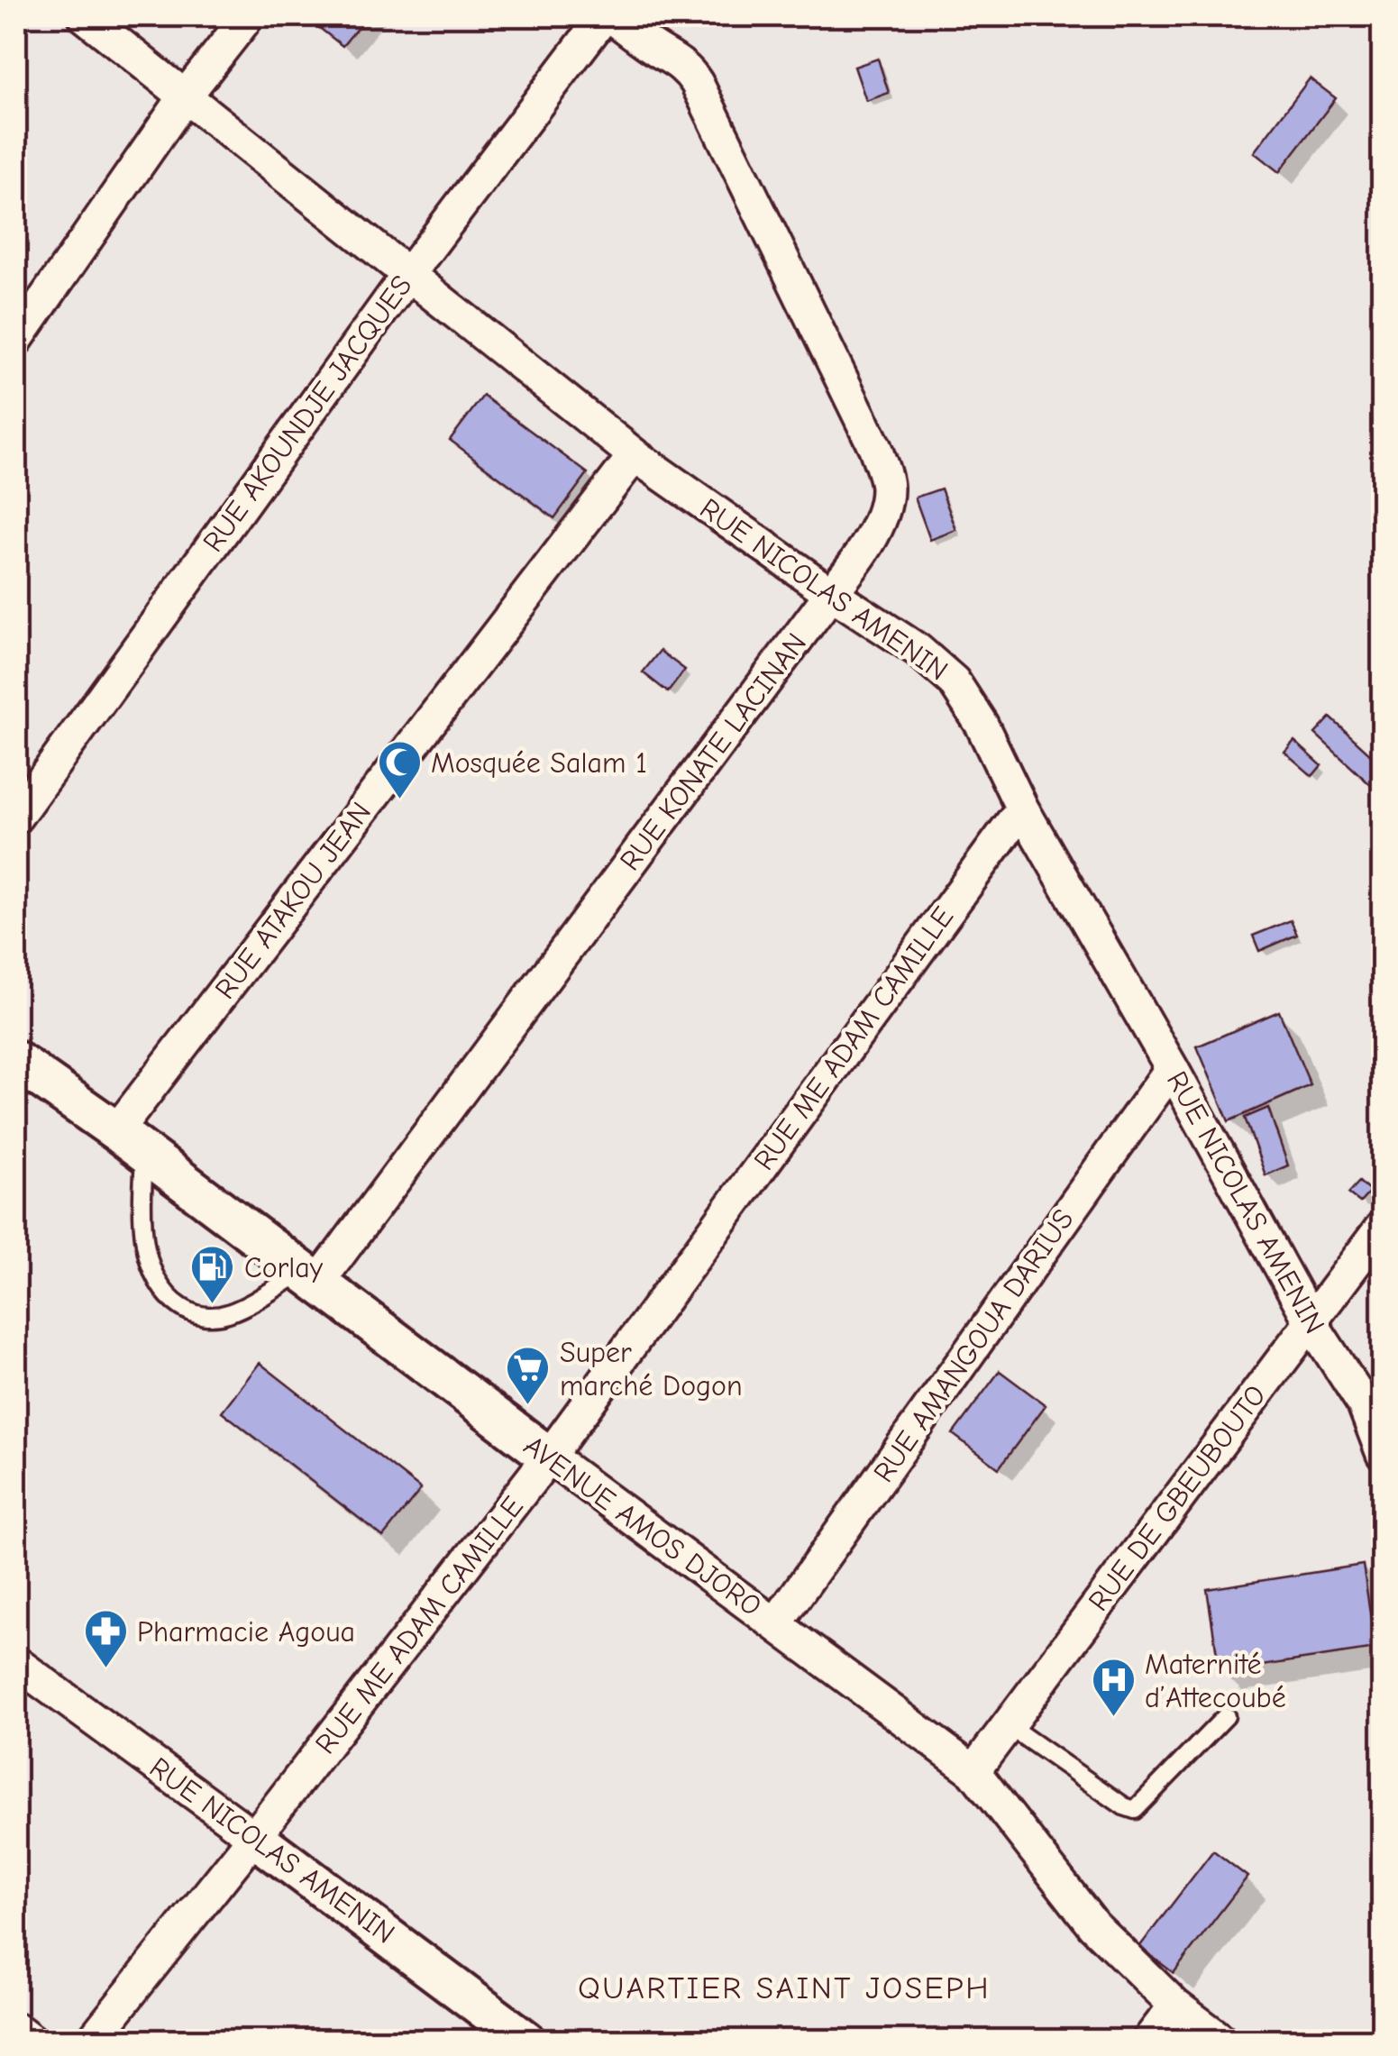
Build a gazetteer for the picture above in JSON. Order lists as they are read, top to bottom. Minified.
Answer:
{"streets":{"street":["RUE AKOUNDJE JACQUES","RUE NICOLAS AMENIN","RUE KONATE LACINAN","RUE ATAKOU JEAN","RUE ME ADAM CAMILLE","RUE AMANGOUA DARIUS","RUE DE GBEUBOUTO","AVENUE AMOS DJORO"]},"crossings":[["RUE AKOUNDJE JACQUES","RUE NICOLAS AMENIN"],["RUE AKOUNDJE JACQUES","RUE KONATE LACINAN"],["RUE NICOLAS AMENIN","RUE KONATE LACINAN"],["RUE NICOLAS AMENIN","RUE ATAKOU JEAN"],["RUE NICOLAS AMENIN","RUE ME ADAM CAMILLE"],["RUE NICOLAS AMENIN","RUE AMANGOUA DARIUS"],["RUE NICOLAS AMENIN","RUE DE GBEUBOUTO"],["RUE KONATE LACINAN","AVENUE AMOS DJORO"],["RUE ATAKOU JEAN","AVENUE AMOS DJORO"],["RUE ME ADAM CAMILLE","AVENUE AMOS DJORO"],["RUE AMANGOUA DARIUS","AVENUE AMOS DJORO"],["RUE DE GBEUBOUTO","AVENUE AMOS DJORO"]],"districts":["QUARTIER SAINT JOSEPH"],"places":{"mosque":["Mosquée Salam 1"],"fuel station":["Corlay"],"supermarket":["Super marché Dogon"],"pharmacy":["Pharmacie Agoua"],"hospital":["Maternité d’Attecoubé"]}}
